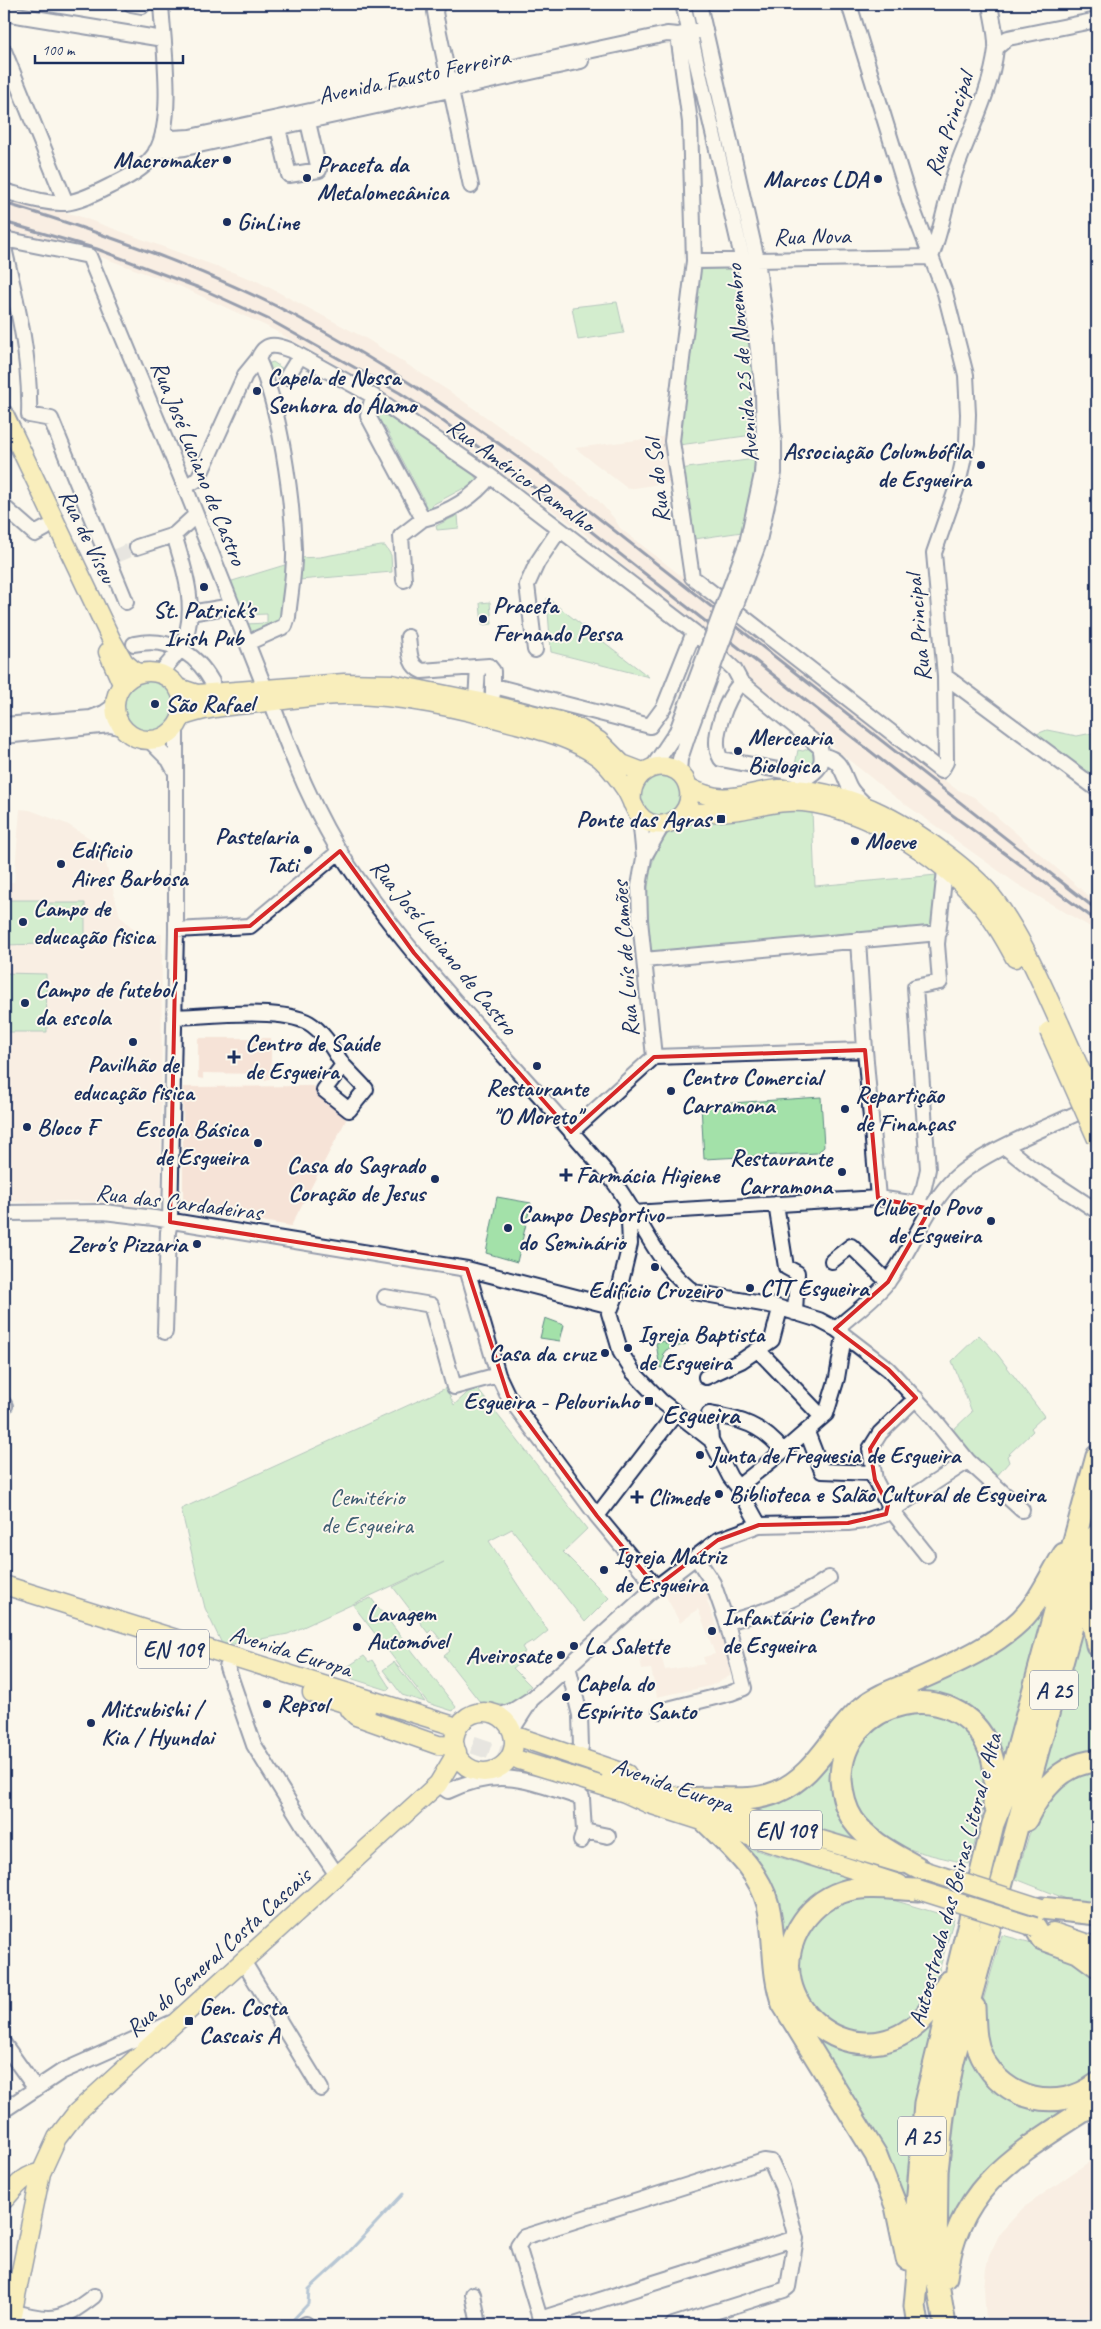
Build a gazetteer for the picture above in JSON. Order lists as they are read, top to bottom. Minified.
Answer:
{"streets":{"highway":["A 25","Autoestrada das Beiras Litoral e Alta"],"main road":["Rua de Viseu","EN 109","Avenida Europa","Rua do General Costa Cascais"],"street":["Avenida Fausto Ferreira","Rua Principal","Rua Nova","Avenida 25 de Novembro","Rua José Luciano de Castro","Rua Américo Ramalho","Rua do Sol","Rua Luís de Camões","Rua das Cardadeiras"]},"crossings":[["Avenida Fausto Ferreira","Avenida 25 de Novembro"],["Avenida Fausto Ferreira","Rua do Sol"],["Rua Principal","Rua Nova"],["Rua Principal","Rua do Sol"],["Rua Nova","Avenida 25 de Novembro"],["Rua Nova","Rua do Sol"],["Avenida 25 de Novembro","Rua do Sol"],["Avenida 25 de Novembro","Rua Luís de Camões"],["Avenida Europa","Rua do General Costa Cascais"]],"districts":["Esgueira"],"parks":["Cemitério de Esgueira"],"places":{"other":["Macromaker","Praceta da Metalomecânica","Marcos LDA","GinLine","Capela de Nossa Senhora do Álamo","Associação Columbófila de Esgueira","St. Patrick's Irish Pub","Praceta Fernando Pessa","São Rafael","Mercearia Biologica","Moeve","Pastelaria Tati","Edificio Aires Barbosa","Campo de educação fisica","Campo de futebol da escola","Pavilhão de educação fisica","Restaurante \"O Moreto\"","Centro Comercial Carramona","Repartição de Finanças","Bloco F","Escola Básica de Esgueira","Restaurante Carramona","Casa do Sagrado Coração de Jesus","Clube do Povo de Esgueira","Campo Desportivo do Seminário","Zero's Pizzaria","Edifício Cruzeiro","CTT Esgueira","Igreja Baptista de Esgueira","Casa da cruz","Junta de Freguesia de Esgueira","Biblioteca e Salão Cultural de Esgueira","Igreja Matriz de Esgueira","Lavagem Automóvel","Infantário Centro de Esgueira","La Salette","Aveirosate","Capela do Espírito Santo","Repsol","Mitsubishi / Kia / Hyundai"],"transit":["Ponte das Agras","Esgueira - Pelourinho","Gen. Costa Cascais A"],"health":["Centro de Saúde de Esgueira","Farmácia Higiene","Climede"]},"scale_bar":"100 m"}
